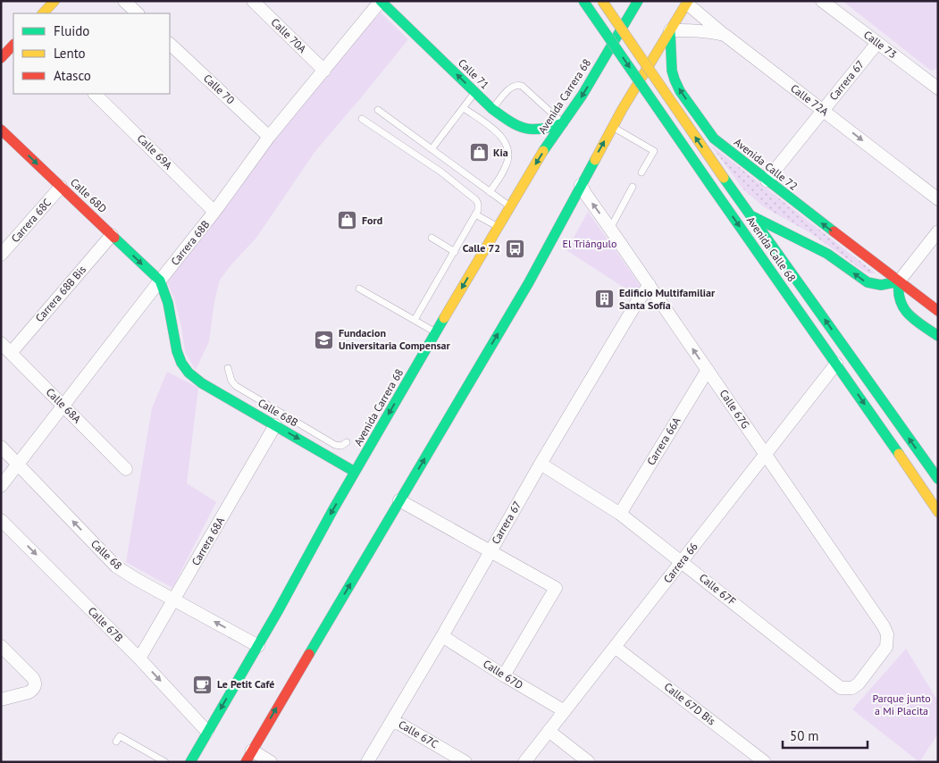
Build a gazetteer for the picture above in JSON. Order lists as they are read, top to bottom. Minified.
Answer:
{"streets":{"main road":["Calle 71","Avenida Carrera 68","Avenida Calle 72","Calle 68D","Avenida Calle 68","Calle 68B"],"street":["Calle 70A","Calle 73","Carrera 67","Calle 70","Calle 72A","Calle 69A","Carrera 68C","Carrera 68B","Carrera 68B Bis","Calle 68A","Calle 67G","Carrera 66A","Carrera 68A","Calle 68","Carrera 66","Calle 67F","Calle 67B","Calle 67D","Calle 67D Bis","Calle 67C"]},"crossings":[["Calle 70A","Carrera 68B"],["Calle 73","Carrera 67"],["Calle 71","Avenida Carrera 68"],["Calle 71","Carrera 68B"],["Carrera 67","Calle 72A"],["Carrera 67","Avenida Calle 72"],["Carrera 67","Calle 67G"],["Carrera 67","Calle 67F"],["Carrera 67","Calle 67D"],["Carrera 67","Calle 67C"],["Calle 70","Carrera 68B"],["Avenida Carrera 68","Calle 68B"],["Avenida Carrera 68","Calle 68"],["Avenida Carrera 68","Calle 67B"],["Calle 72A","Avenida Calle 72"],["Calle 69A","Carrera 68B"],["Calle 68D","Carrera 68C"],["Calle 68D","Carrera 68B"],["Calle 68D","Carrera 68B Bis"],["Calle 68D","Calle 68B"],["Carrera 68B","Calle 68A"],["Carrera 68B","Calle 68B"],["Carrera 68B","Calle 68"],["Avenida Calle 68","Carrera 66"],["Carrera 68B Bis","Calle 68A"],["Calle 67G","Carrera 66A"],["Calle 67G","Carrera 66"],["Calle 67G","Calle 67F"],["Calle 68B","Carrera 68A"],["Carrera 66A","Calle 67F"],["Carrera 68A","Calle 68"],["Carrera 68A","Calle 67B"],["Carrera 66","Calle 67F"],["Carrera 66","Calle 67D"],["Carrera 66","Calle 67D Bis"]],"one_way":["Calle 71","Calle 72A","Avenida Calle 72","Calle 68D","Calle 68","Calle 67B"],"parks":["El Triángulo","Parque junto a Mi Placita"],"places":{"shop":["Kia","Ford"],"bus stop":["Calle 72"],"building":["Edificio Multifamiliar Santa Sofía"],"school or university":["Fundacion Universitaria Compensar"],"cafe":["Le Petit Café"]},"legend":["Fluido","Lento","Atasco"],"scale_bar":"50 m"}
